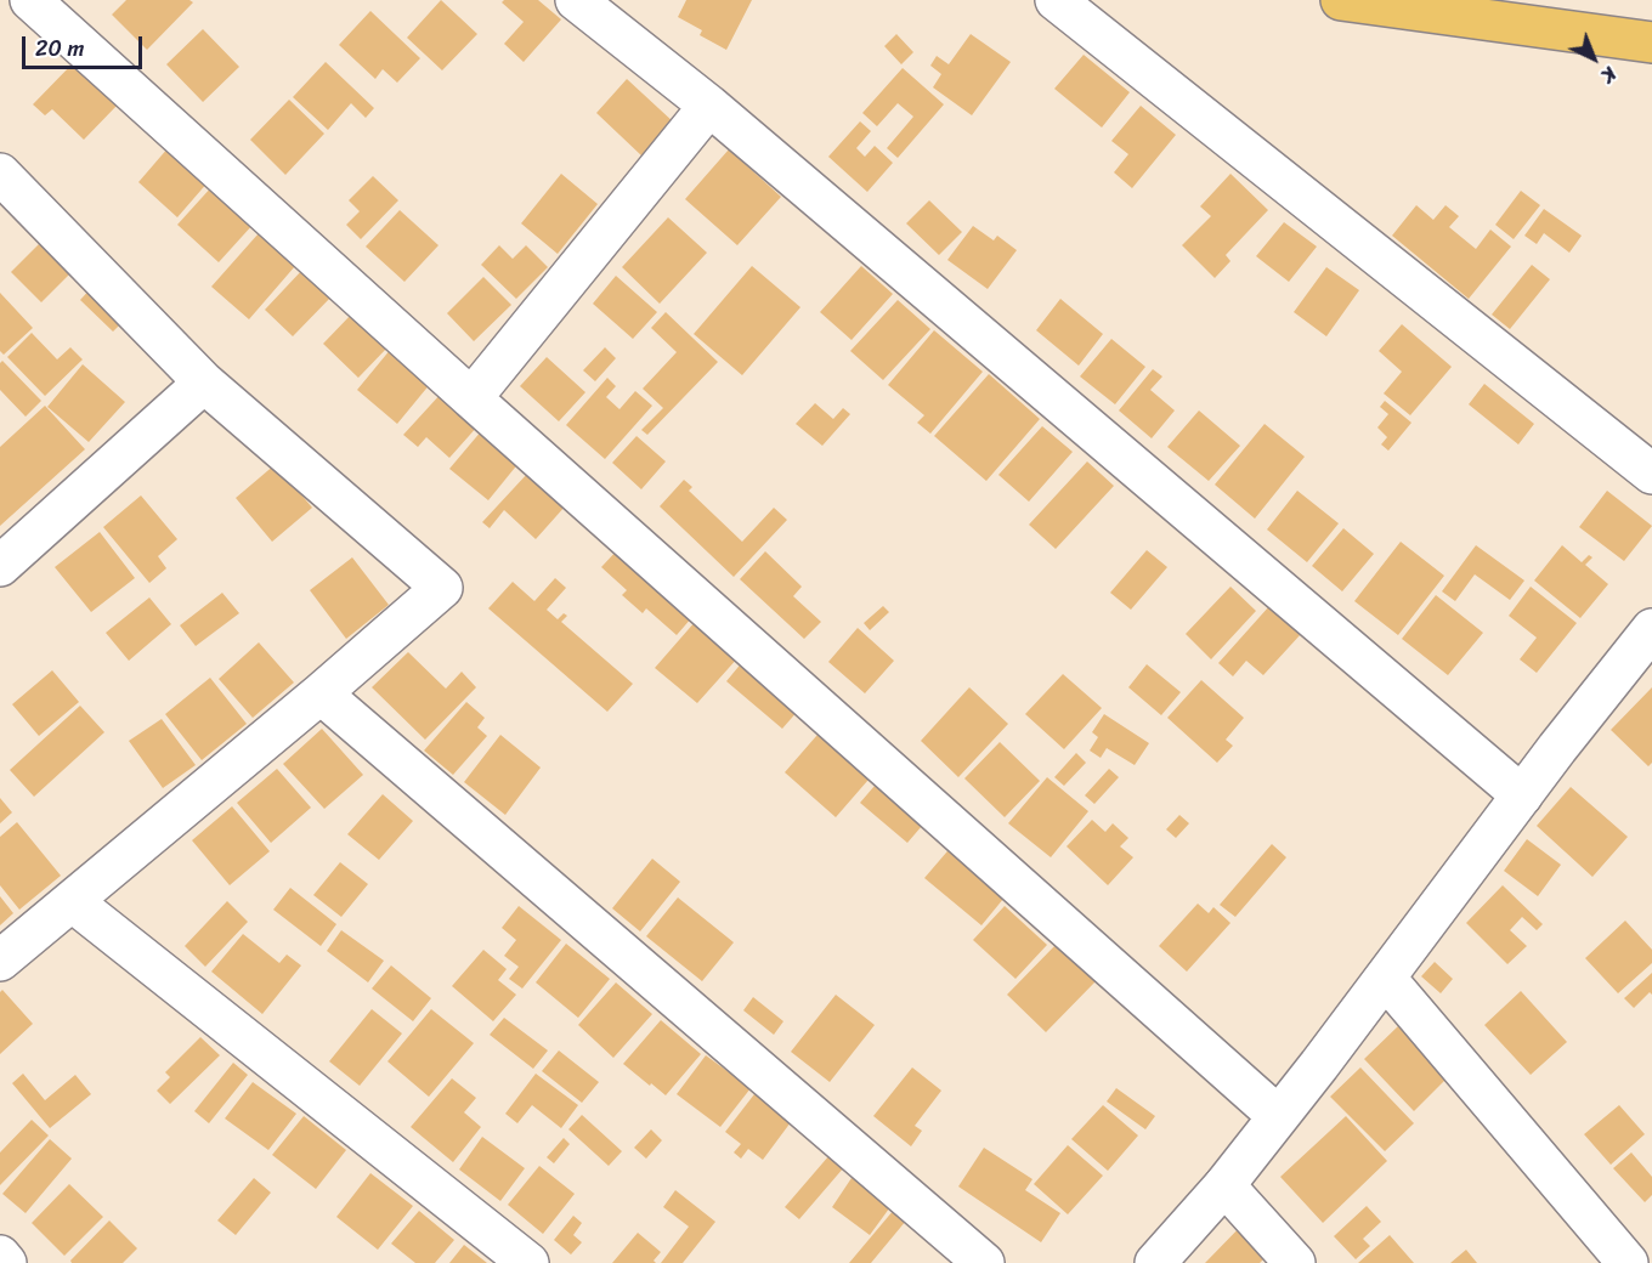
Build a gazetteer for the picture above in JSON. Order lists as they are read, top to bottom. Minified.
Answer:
{"scale_bar":"20 m","north":"bottom right"}
